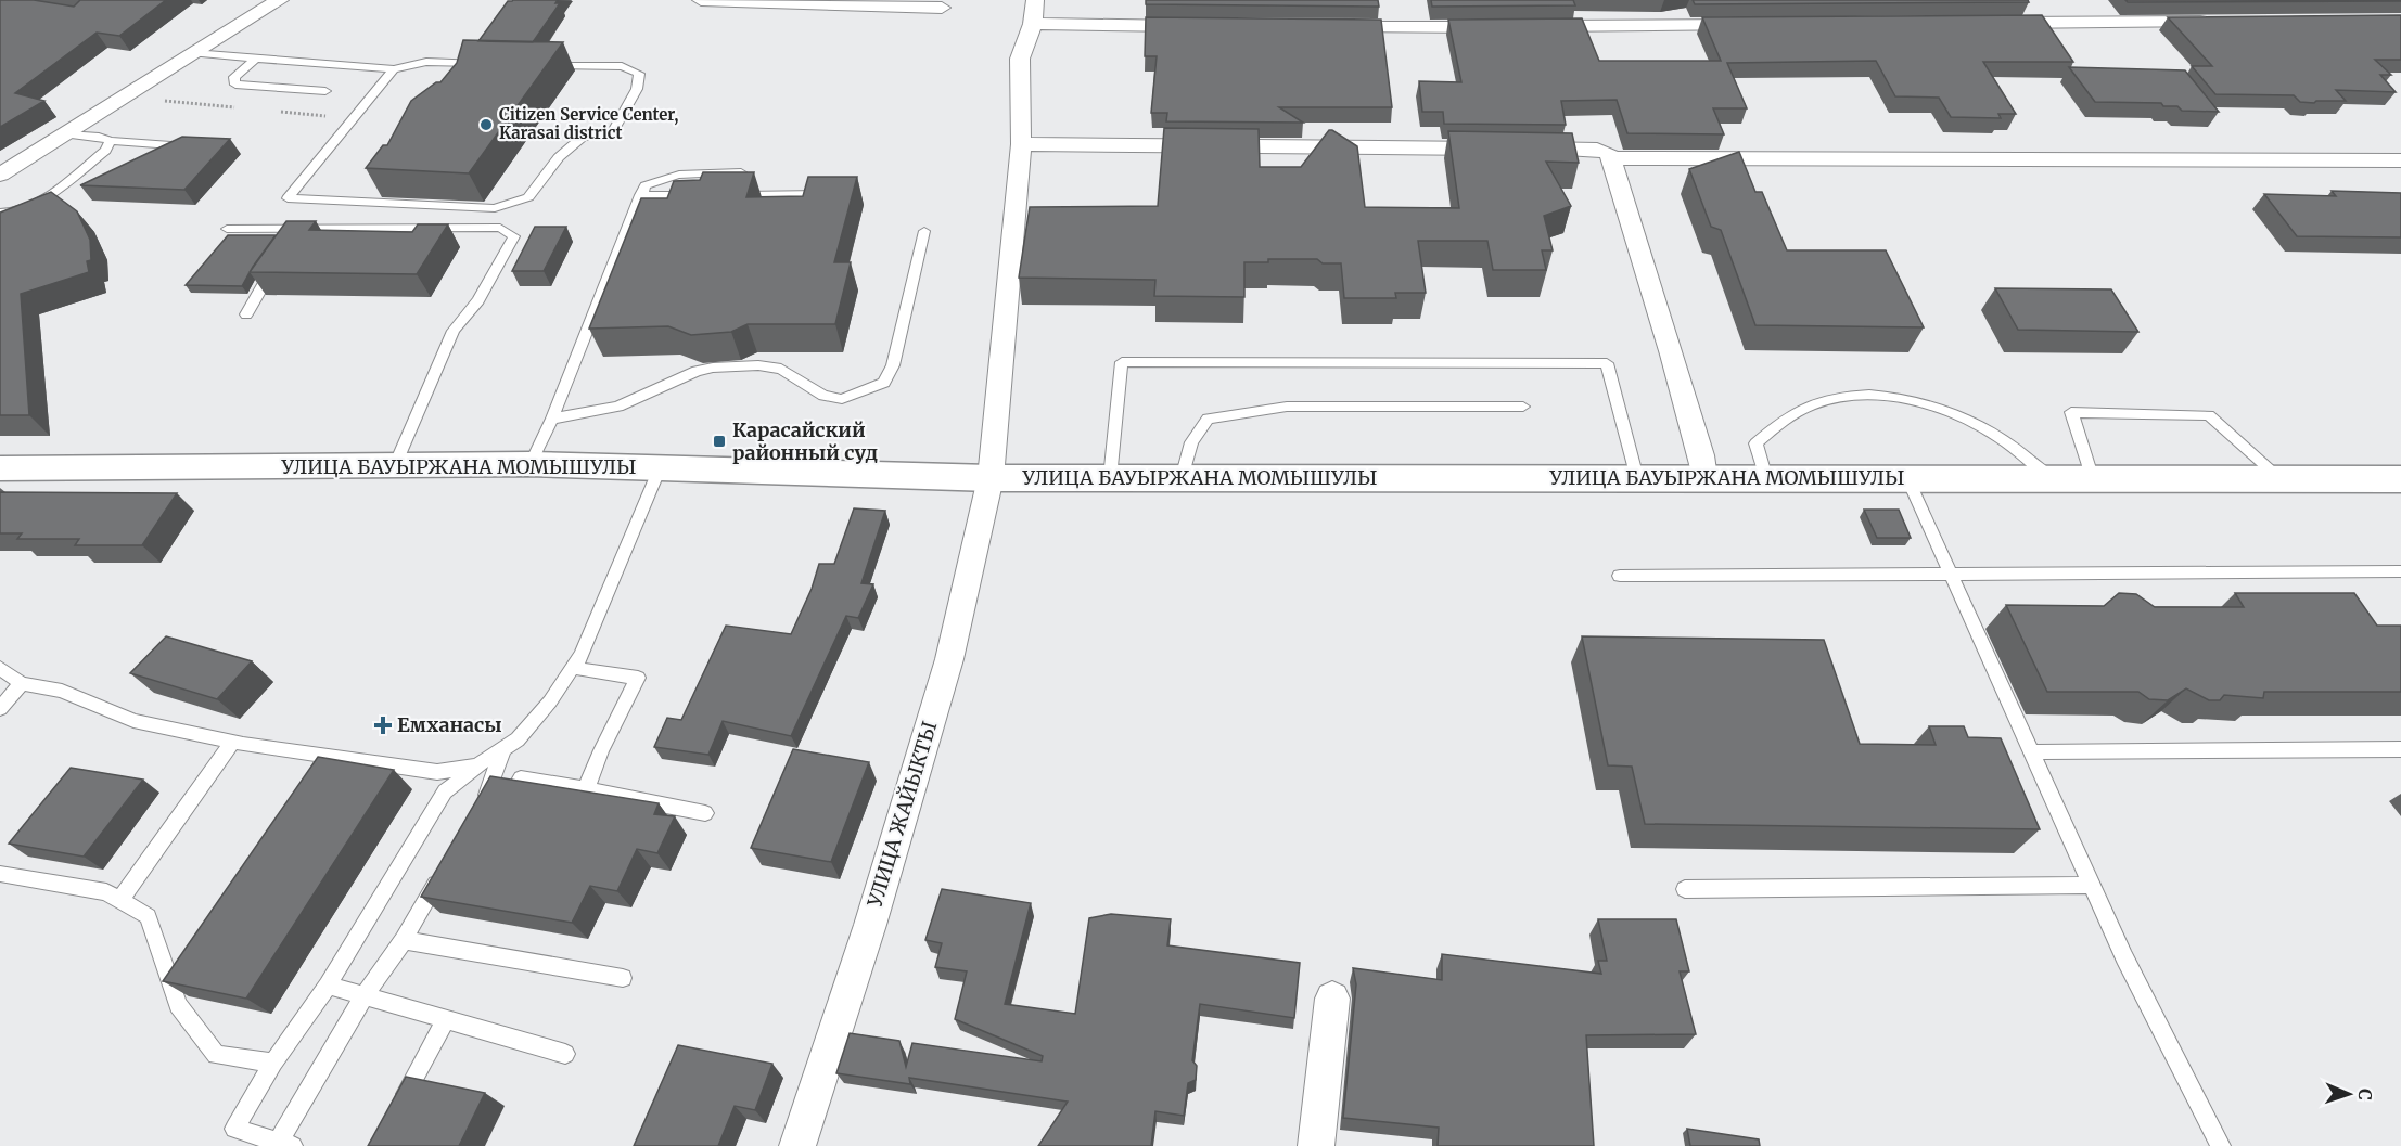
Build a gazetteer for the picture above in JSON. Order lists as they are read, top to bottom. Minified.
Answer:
{"streets":{"street":["УЛИЦА БАУЫРЖАНА МОМЫШУЛЫ","УЛИЦА ЖАЙЫКТЫ"]},"crossings":[["УЛИЦА БАУЫРЖАНА МОМЫШУЛЫ","УЛИЦА ЖАЙЫКТЫ"]],"places":{"other":["Citizen Service Center, Karasai district"],"transit":["Карасайский районный суд"],"health":["Емханасы"]},"north":"right"}
